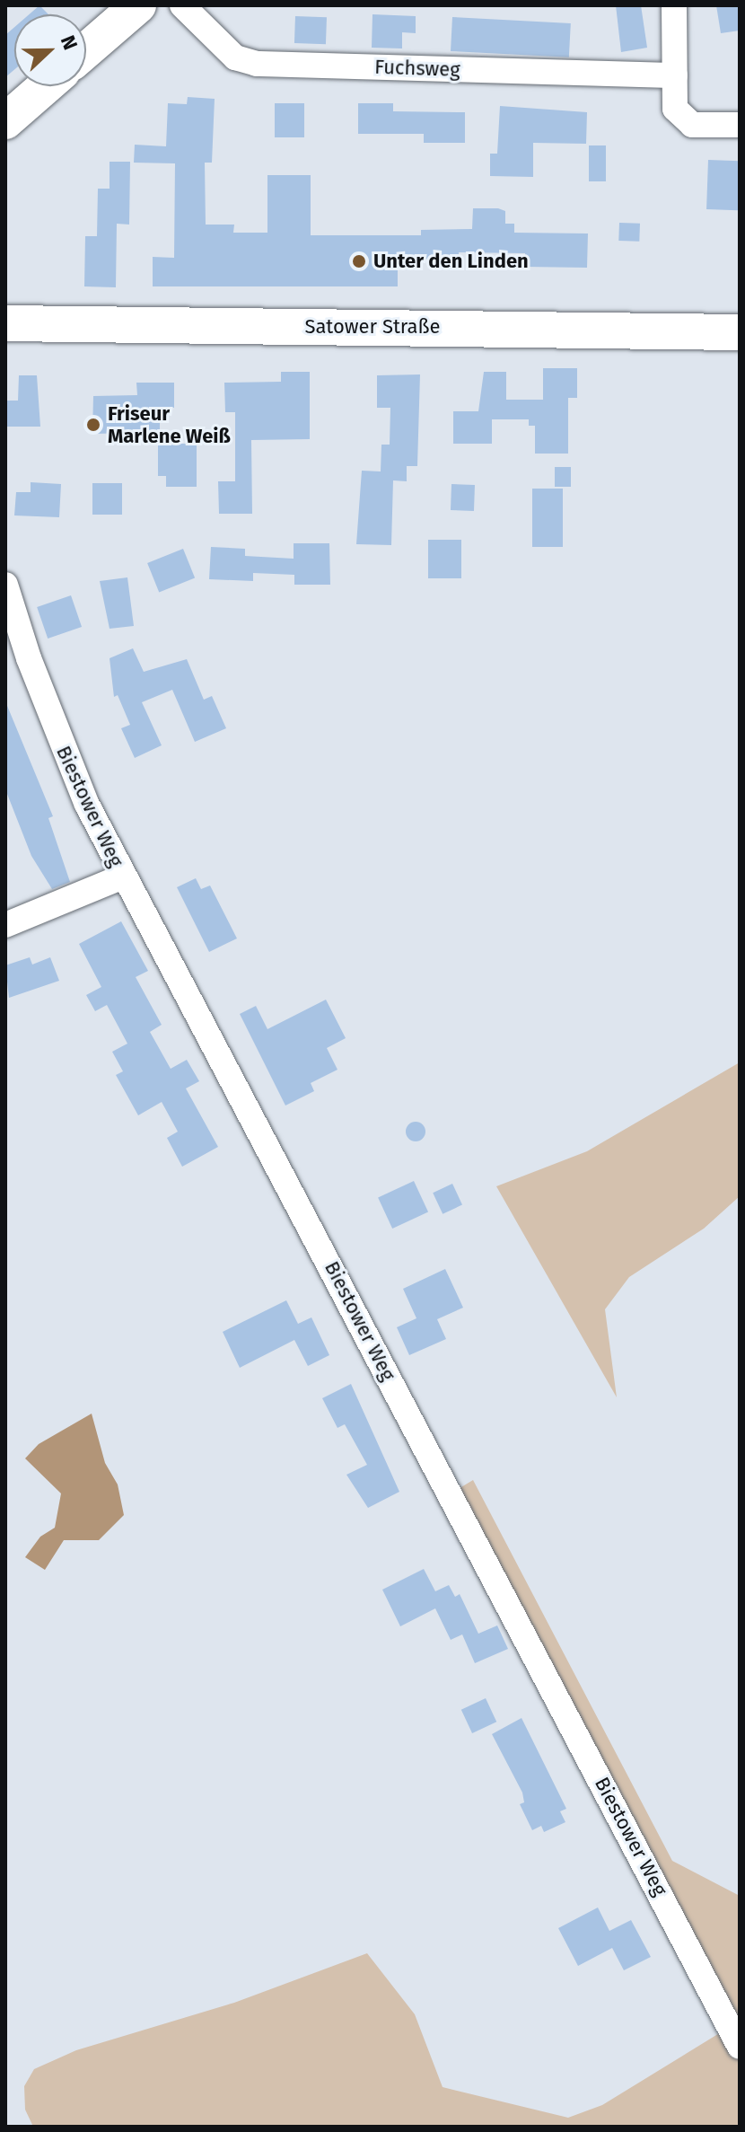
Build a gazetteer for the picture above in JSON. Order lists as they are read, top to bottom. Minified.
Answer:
{"streets":{"main road":["Satower Straße"],"street":["Fuchsweg","Biestower Weg"]},"places":["Unter den Linden","Friseur Marlene Weiß"],"north":"right"}
